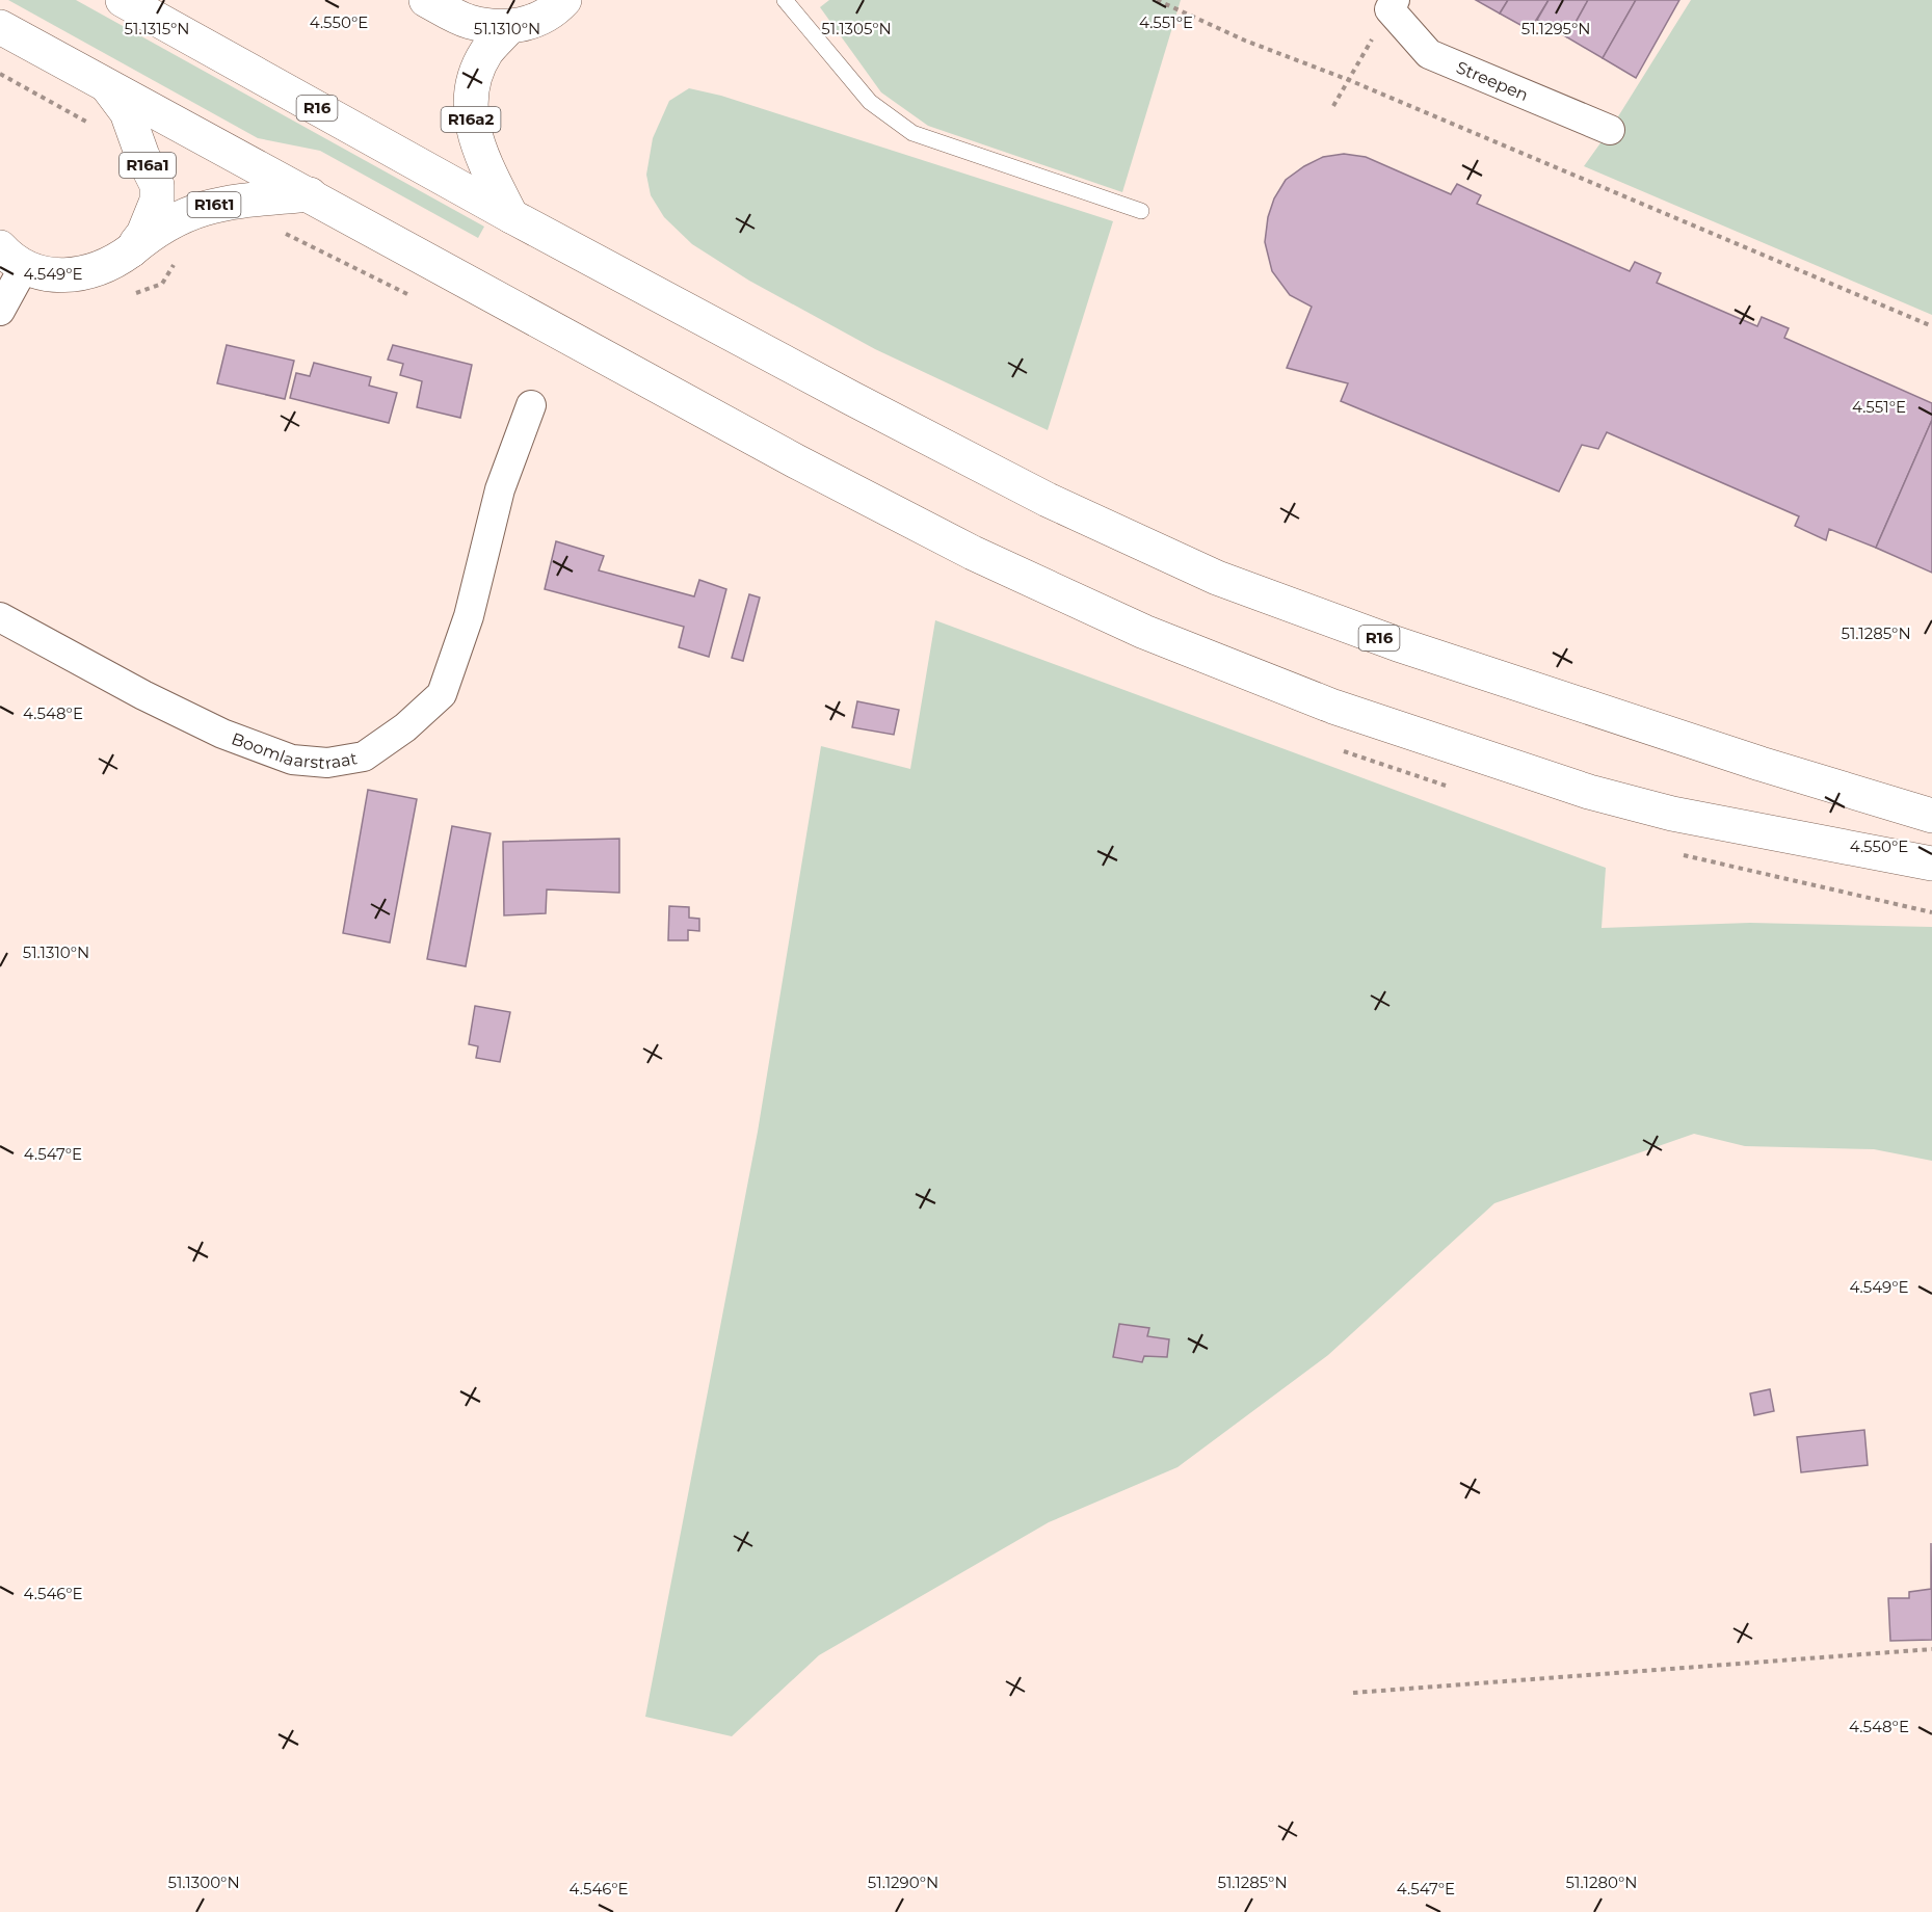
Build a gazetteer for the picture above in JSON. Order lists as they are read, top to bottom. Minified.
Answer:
{"streets":{"main road":["R16","R16a2","R16a1","R16t1"],"street":["Streepen","Boomlaarstraat"]},"crossings":[["R16","R16a2"],["R16a1","R16t1"]],"coordinates":["4.550°E","4.551°E","51.1305°N","51.1315°N","51.1310°N","51.1295°N","4.549°E","51.1285°N","4.548°E","4.547°E","4.546°E","51.1300°N","51.1290°N","51.1280°N"]}
